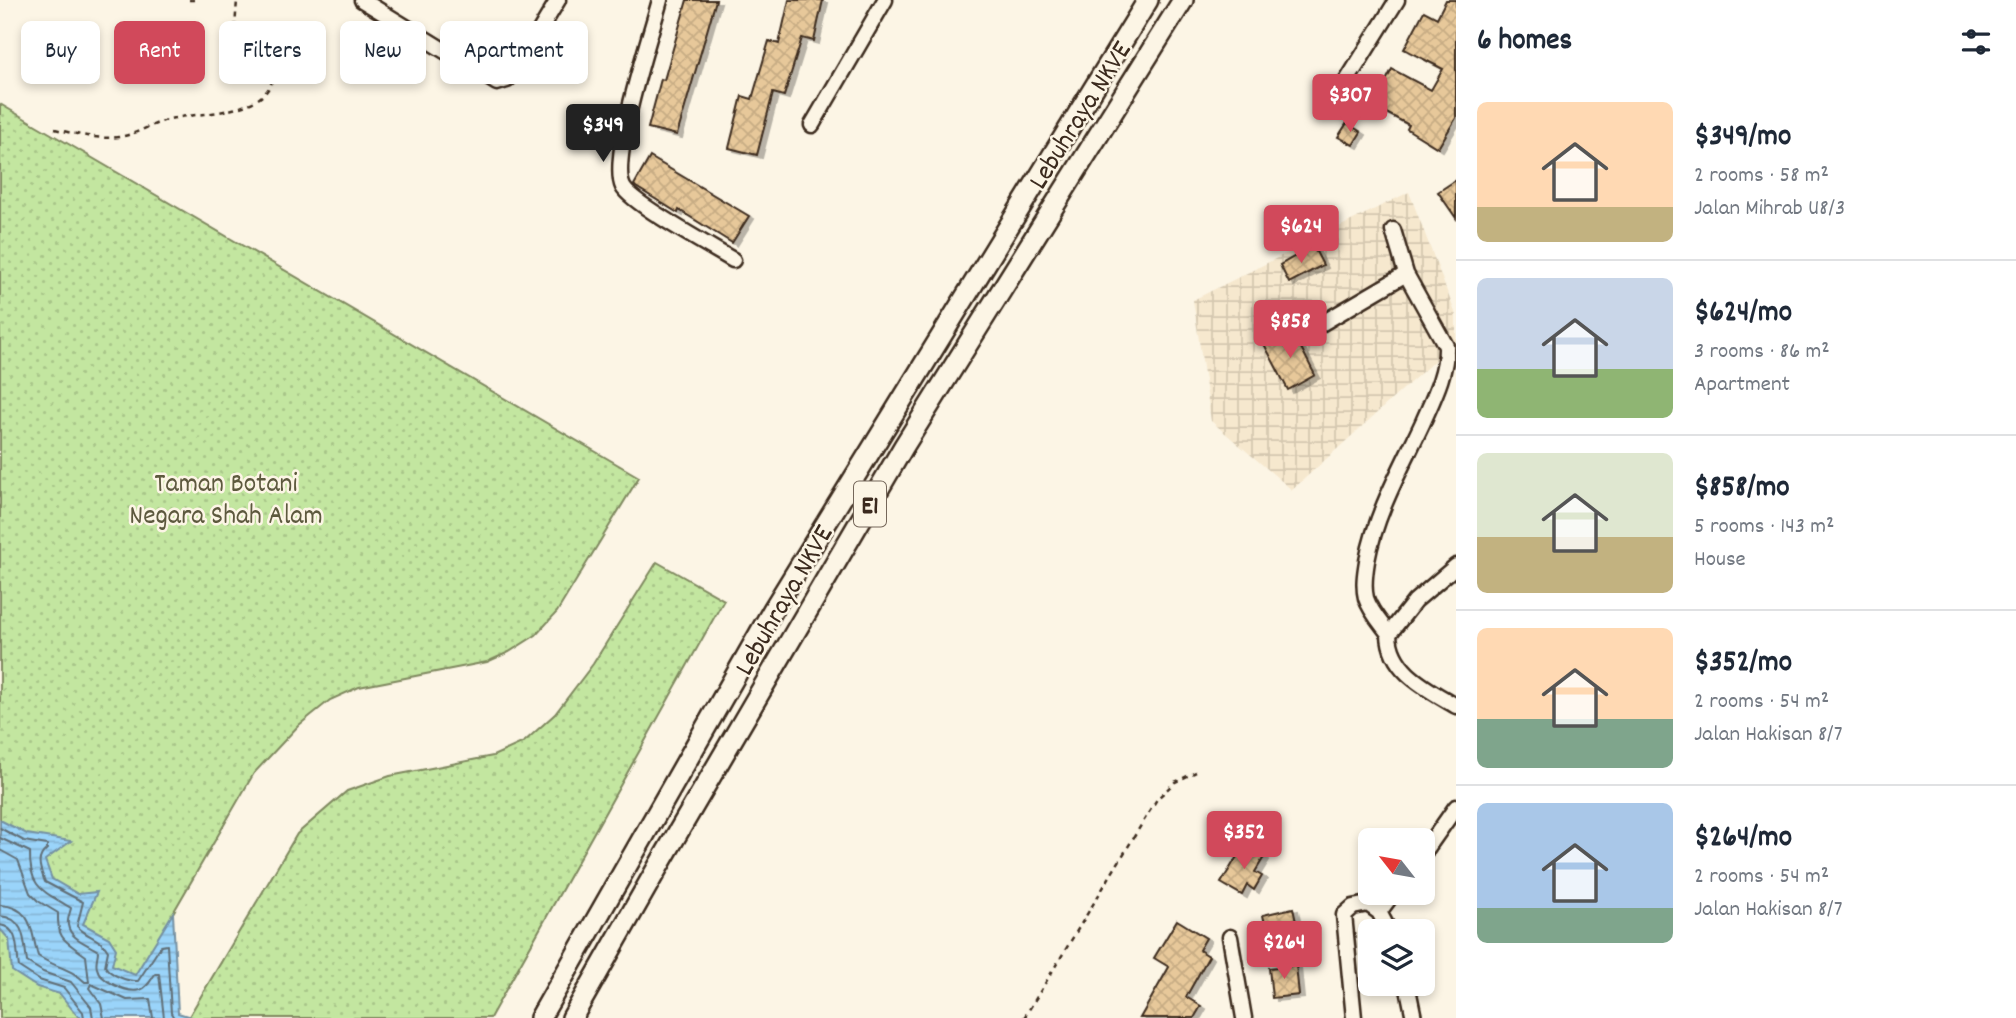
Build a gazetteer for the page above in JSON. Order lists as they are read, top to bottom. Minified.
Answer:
{"streets":{"highway":["Lebuhraya NKVE","E1"]},"parks":["Taman Botani Negara Shah Alam"],"north":"top left","page":{"heading":"6 homes","chip":["Buy","Rent","Filters","New","Apartment"],"price":["$307","$349","$624","$858","$352","$264"],"list":[{"name":"$349/mo","note":"2 rooms · 58 m² · Jalan Mihrab U8/3"},{"name":"$624/mo","note":"3 rooms · 86 m² · Apartment"},{"name":"$858/mo","note":"5 rooms · 143 m² · House"},{"name":"$352/mo","note":"2 rooms · 54 m² · Jalan Hakisan 8/7"},{"name":"$264/mo","note":"2 rooms · 54 m² · Jalan Hakisan 8/7"}]}}
